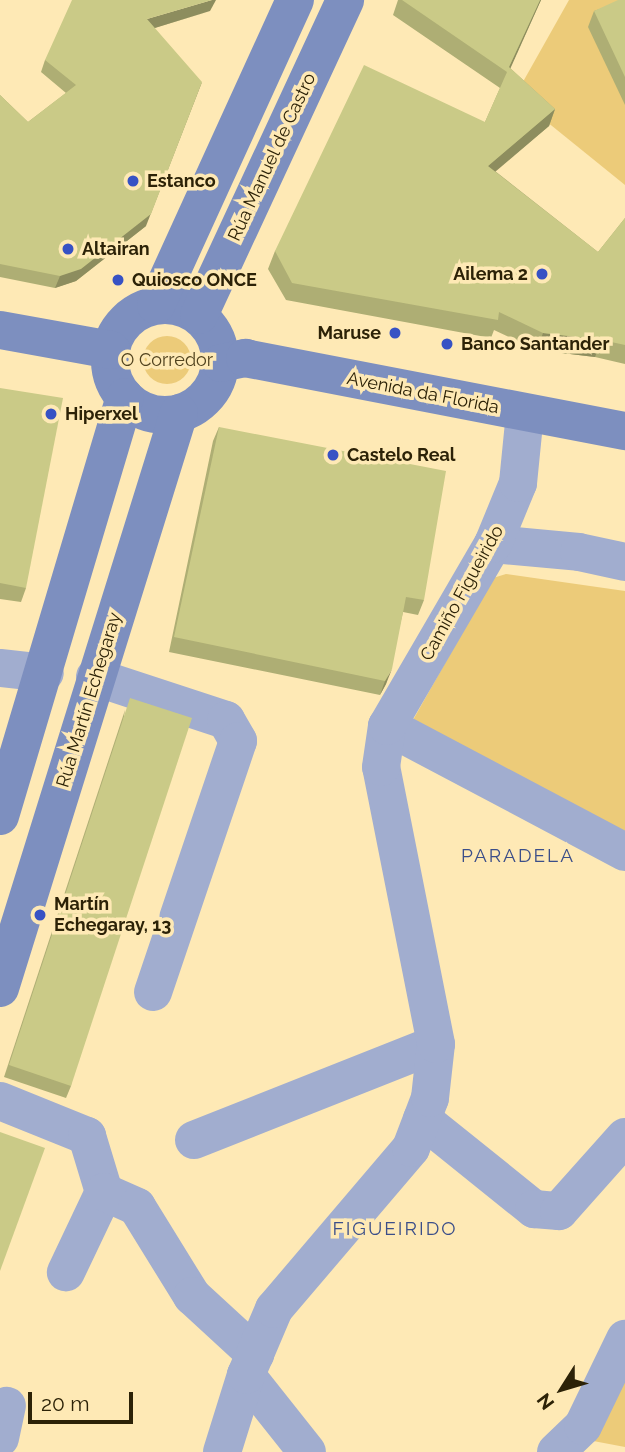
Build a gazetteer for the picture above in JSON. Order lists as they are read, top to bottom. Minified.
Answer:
{"streets":{"main road":["Rúa Manuel de Castro","Avenida da Florida","Rúa Martín Echegaray"],"street":["Camiño Figueirido"]},"crossings":[["Rúa Manuel de Castro","Avenida da Florida"],["Rúa Manuel de Castro","Rúa Martín Echegaray"],["Avenida da Florida","Camiño Figueirido"],["Avenida da Florida","Rúa Martín Echegaray"]],"districts":["PARADELA","FIGUEIRIDO"],"parks":["O Corredor"],"places":["Estanco","Altairan","Ailema 2","Quiosco ONCE","Maruse","Banco Santander","Hiperxel","Castelo Real","Martín Echegaray, 13"],"scale_bar":"20 m","north":"bottom left"}
